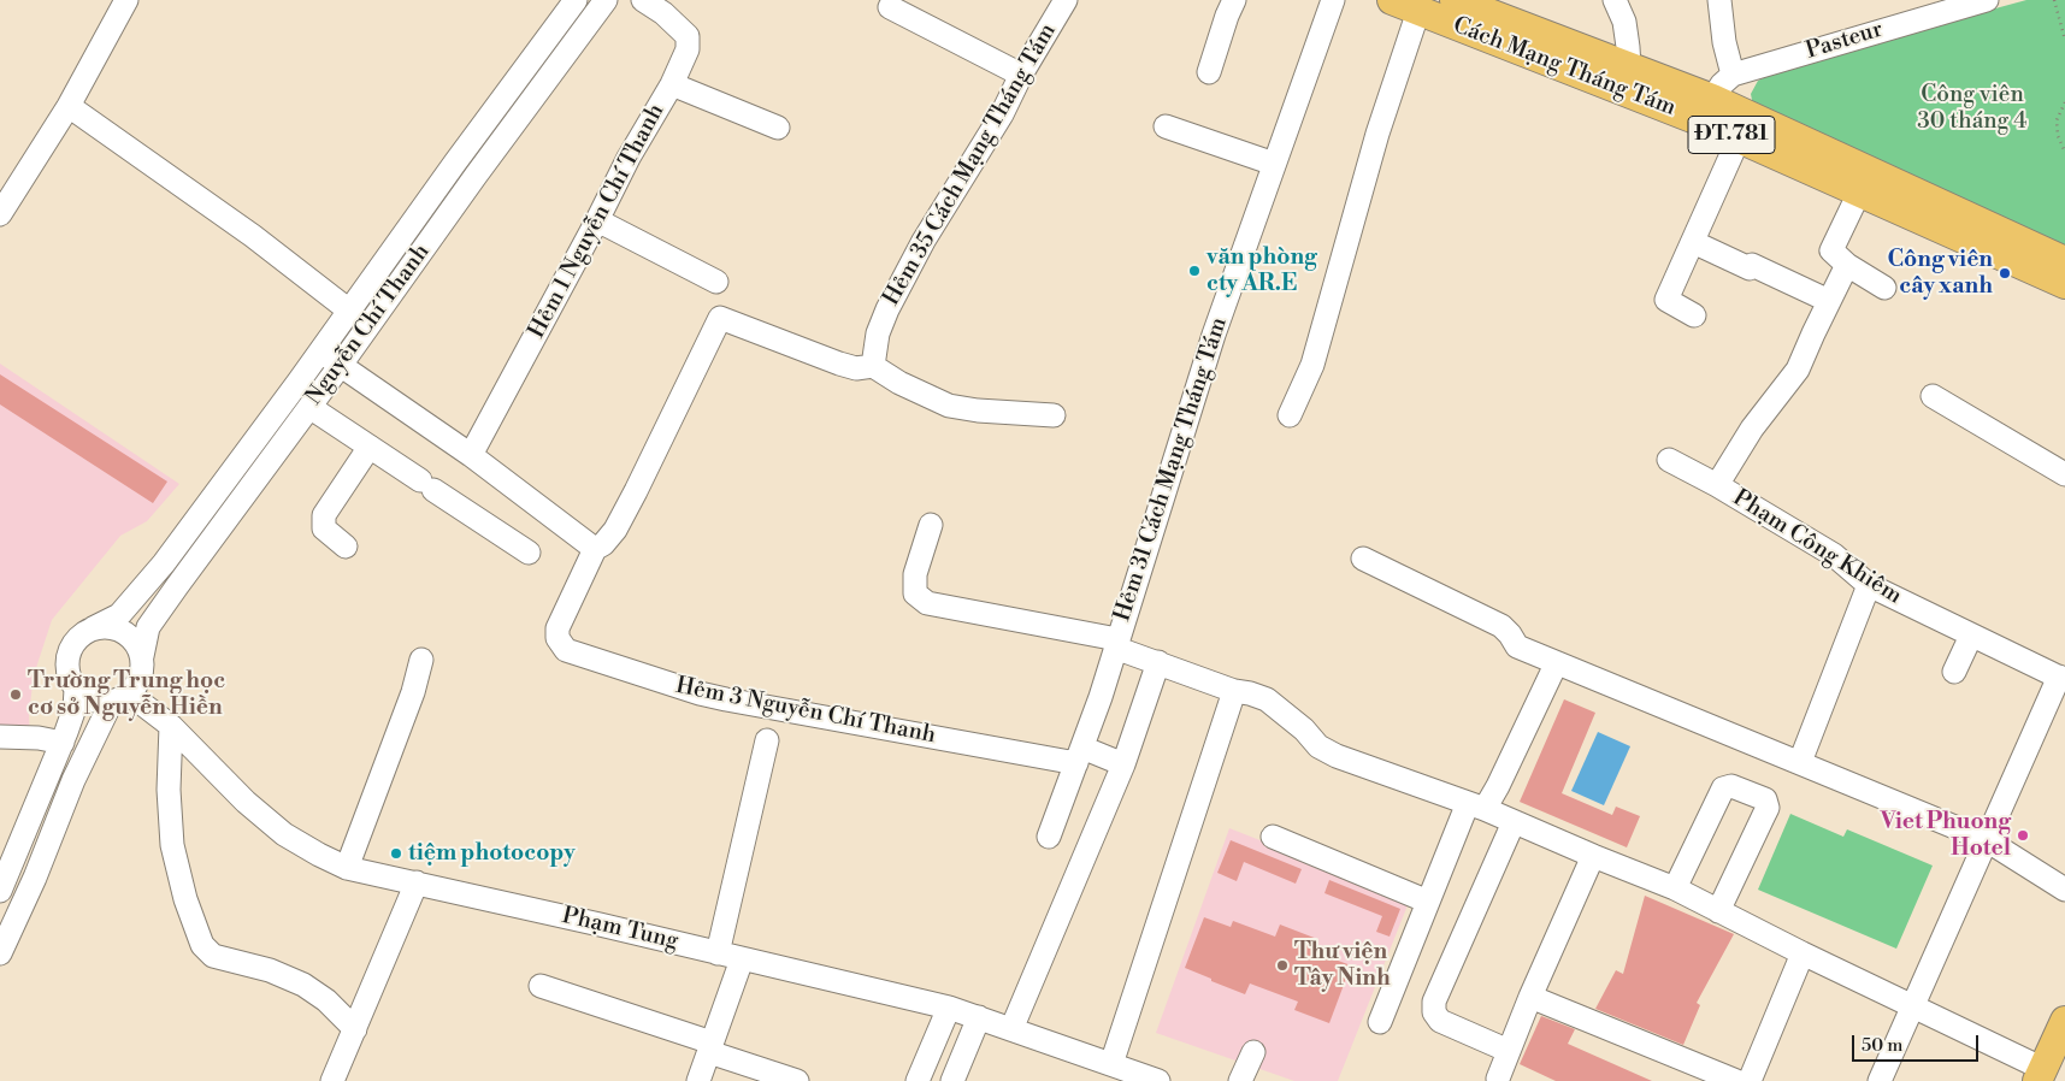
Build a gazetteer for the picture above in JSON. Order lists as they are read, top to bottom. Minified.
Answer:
{"streets":{"main road":["Cách Mạng Tháng Tám","ĐT.781"],"street":["Pasteur","Hẻm 35 Cách Mạng Tháng Tám","Hẻm 1 Nguyễn Chí Thanh","Nguyễn Chí Thanh","Hẻm 31 Cách Mạng Tháng Tám","Phạm Công Khiêm","Hẻm 3 Nguyễn Chí Thanh","Phạm Tung"]},"crossings":[["Nguyễn Chí Thanh","Phạm Tung"],["Hẻm 31 Cách Mạng Tháng Tám","Hẻm 3 Nguyễn Chí Thanh"]],"parks":["Công viên 30 tháng 4"],"places":["văn phòng cty AR.E","Công viên cây xanh","Trường Trung học cơ sở Nguyễn Hiền","Viet Phuong Hotel","tiệm photocopy","Thư viện Tây Ninh"],"scale_bar":"50 m"}
